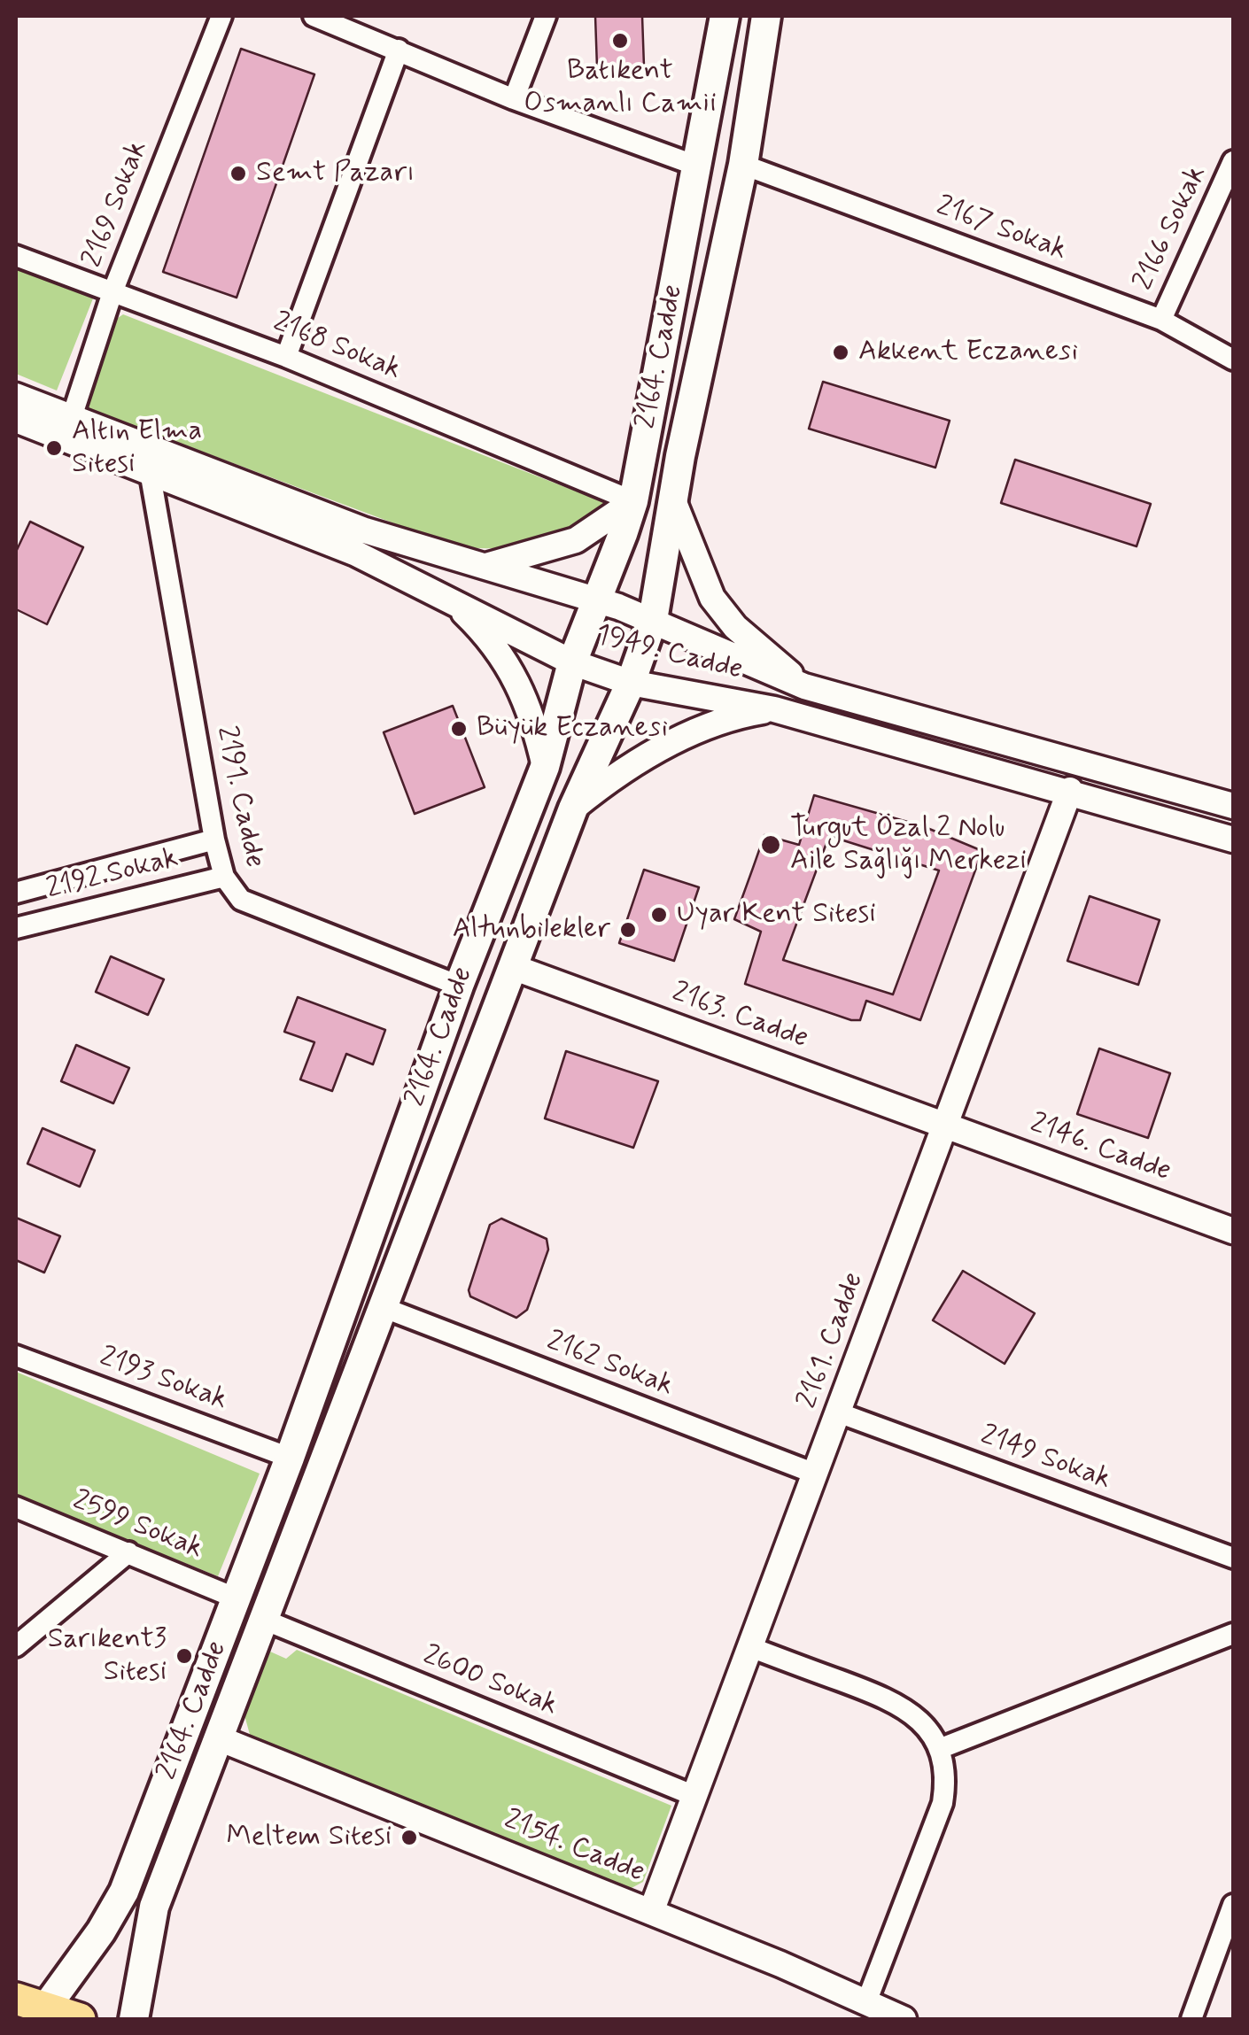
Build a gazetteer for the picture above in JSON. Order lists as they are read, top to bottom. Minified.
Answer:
{"streets":{"main road":["2164. Cadde"],"street":["2169 Sokak","2166 Sokak","2167 Sokak","2168 Sokak","1949. Cadde","2191. Cadde","2192 Sokak","2163. Cadde","2146. Cadde","2161. Cadde","2162 Sokak","2193 Sokak","2149 Sokak","2599 Sokak","2600 Sokak","2154. Cadde"]},"crossings":[["2169 Sokak","2168 Sokak"],["2169 Sokak","1949. Cadde"],["2166 Sokak","2167 Sokak"],["2167 Sokak","2164. Cadde"],["2168 Sokak","2164. Cadde"],["2164. Cadde","1949. Cadde"],["2164. Cadde","2191. Cadde"],["2164. Cadde","2163. Cadde"],["2164. Cadde","2162 Sokak"],["2164. Cadde","2193 Sokak"],["2164. Cadde","2599 Sokak"],["2164. Cadde","2600 Sokak"],["2164. Cadde","2154. Cadde"],["1949. Cadde","2191. Cadde"],["1949. Cadde","2161. Cadde"],["2191. Cadde","2192 Sokak"],["2163. Cadde","2146. Cadde"],["2163. Cadde","2161. Cadde"],["2146. Cadde","2161. Cadde"],["2161. Cadde","2162 Sokak"],["2161. Cadde","2149 Sokak"],["2161. Cadde","2600 Sokak"],["2161. Cadde","2154. Cadde"]],"places":["Batıkent Osmanlı Camii","Semt Pazarı","Akkent Eczanesi","Altın Elma Sitesi","Büyük Eczanesi","Turgut Özal 2 Nolu Aile Sağlığı Merkezi","Uyar Kent Sitesi","Altunbilekler","Sarıkent3 Sitesi","Meltem Sitesi"]}
